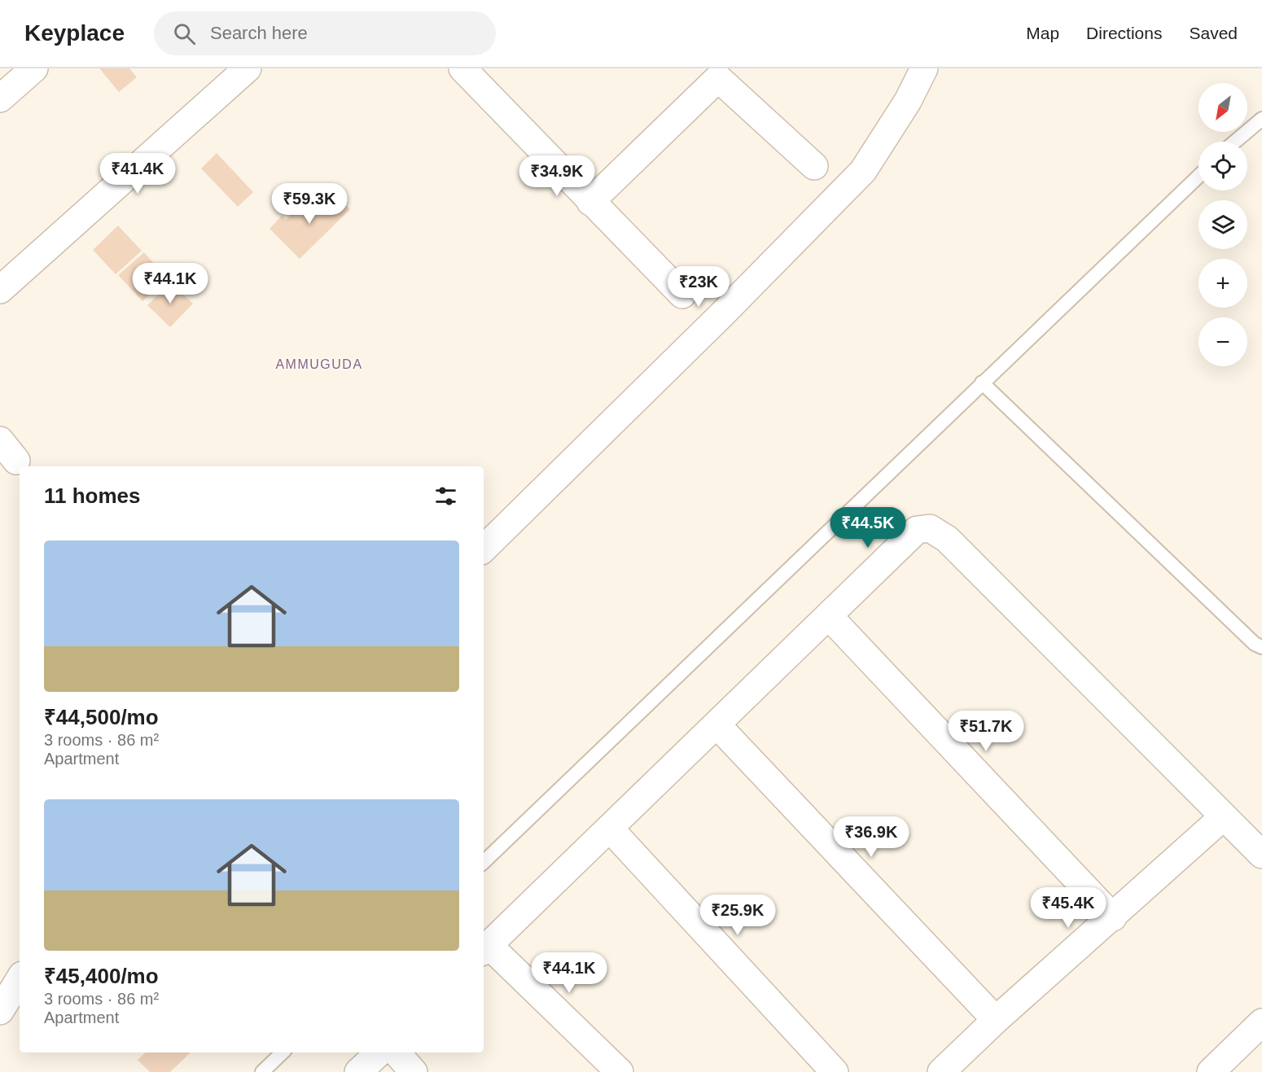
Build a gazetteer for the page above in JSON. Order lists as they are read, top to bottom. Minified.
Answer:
{"districts":["AMMUGUDA"],"north":"bottom left","page":{"header":"Keyplace","search":"Search here","nav":["Map","Directions","Saved"],"map_buttons":["+","−"],"price":["₹41.4K","₹34.9K","₹59.3K","₹44.1K","₹23K","₹44.5K","₹51.7K","₹36.9K","₹45.4K","₹25.9K","₹44.1K"],"heading":"11 homes","list":[{"name":"₹44,500/mo","note":"3 rooms · 86 m² · Apartment"},{"name":"₹45,400/mo","note":"3 rooms · 86 m² · Apartment"}]}}
